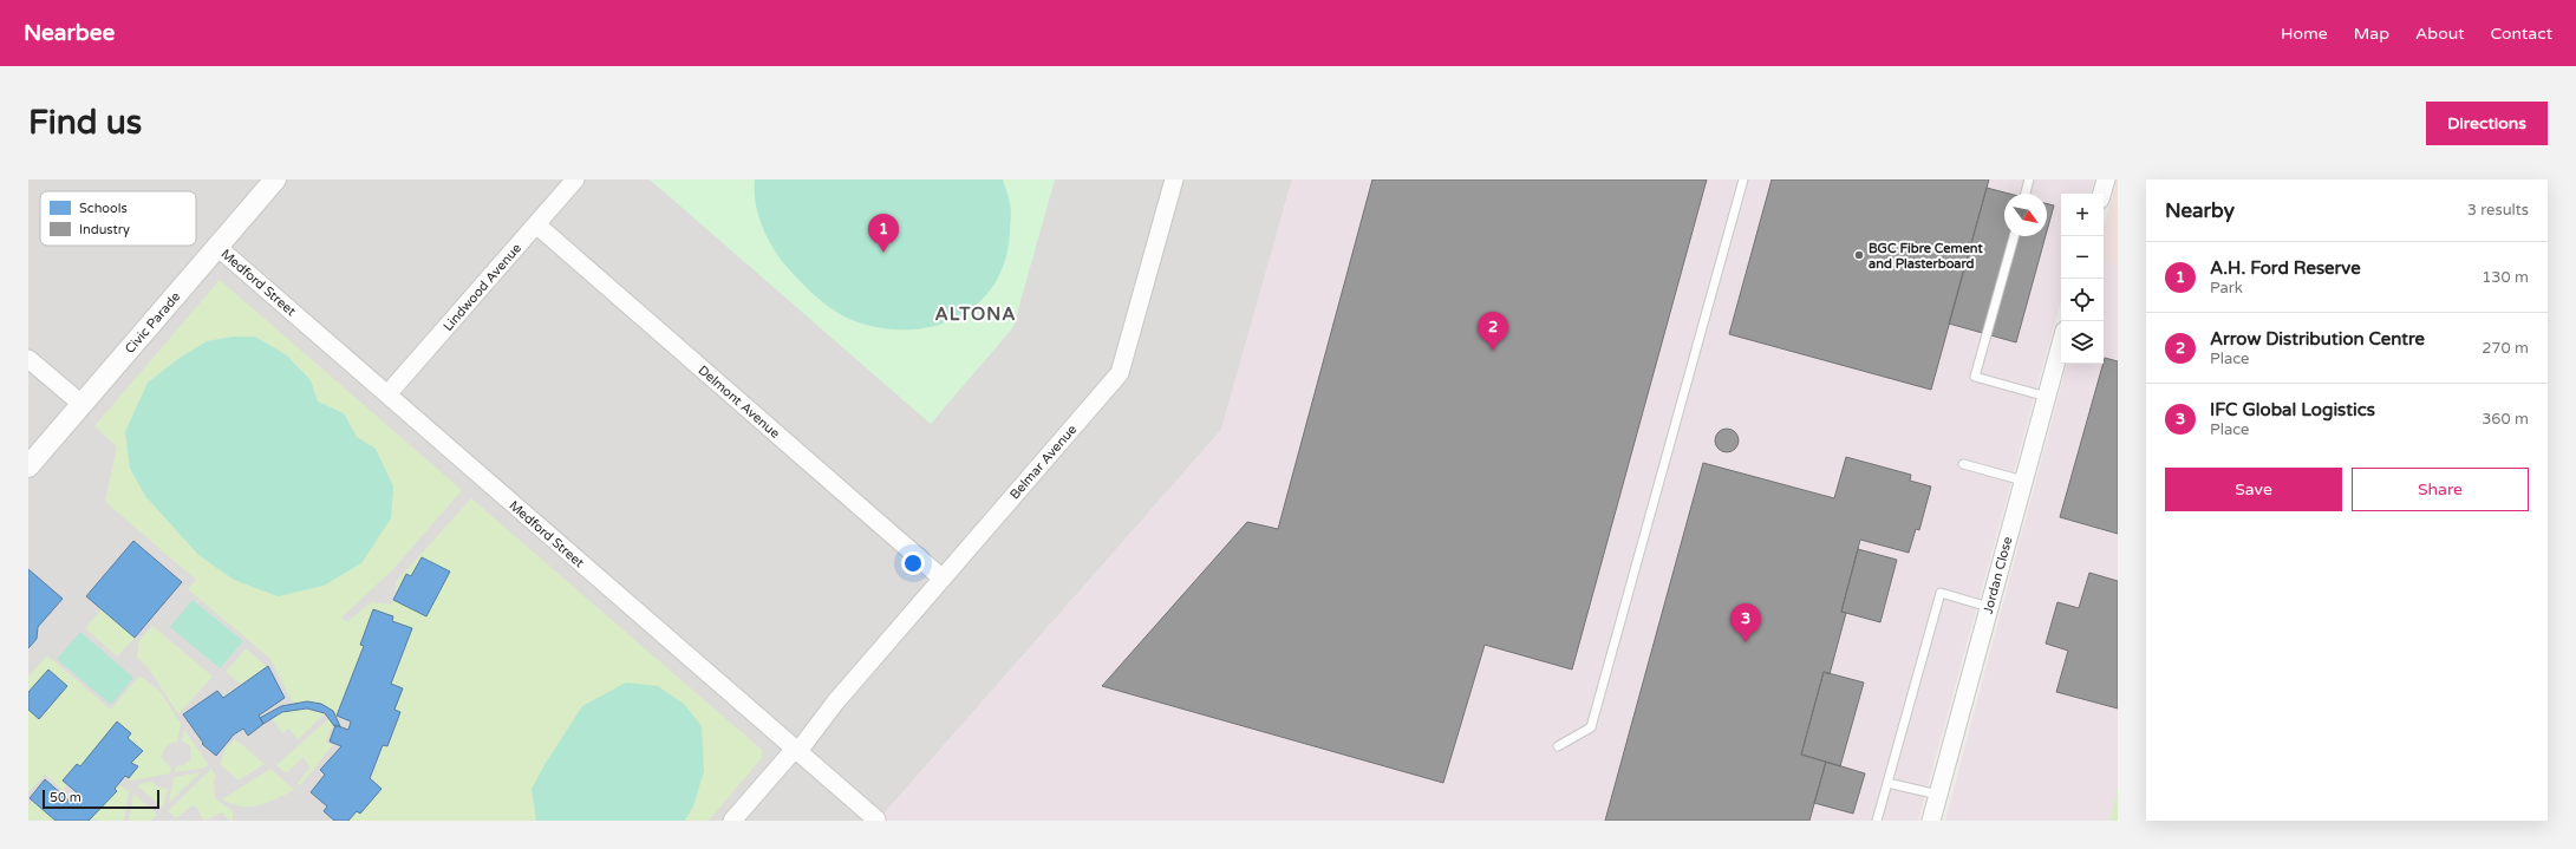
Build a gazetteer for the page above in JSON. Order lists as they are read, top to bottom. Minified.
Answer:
{"streets":{"street":["Medford Street","Lindwood Avenue","Civic Parade","Delmont Avenue","Belmar Avenue","Jordan Close"]},"crossings":[["Medford Street","Lindwood Avenue"],["Medford Street","Civic Parade"],["Medford Street","Belmar Avenue"],["Lindwood Avenue","Delmont Avenue"],["Delmont Avenue","Belmar Avenue"]],"districts":["ALTONA"],"places":["BGC Fibre Cement and Plasterboard"],"legend":["Schools","Industry"],"scale_bar":"50 m","north":"bottom right","page":{"header":"Nearbee","nav":["Home","Map","About","Contact"],"buttons":["Directions",["Save","Share"]],"title":"Find us","heading":["Nearby","3 results"],"map_buttons":["+","−"],"pins":["1","2","3"],"list":[{"mark":"1","name":"A.H. Ford Reserve","note":"Park","value":"130 m"},{"mark":"2","name":"Arrow Distribution Centre","note":"Place","value":"270 m"},{"mark":"3","name":"IFC Global Logistics","note":"Place","value":"360 m"}],"scale":"50 m"}}
